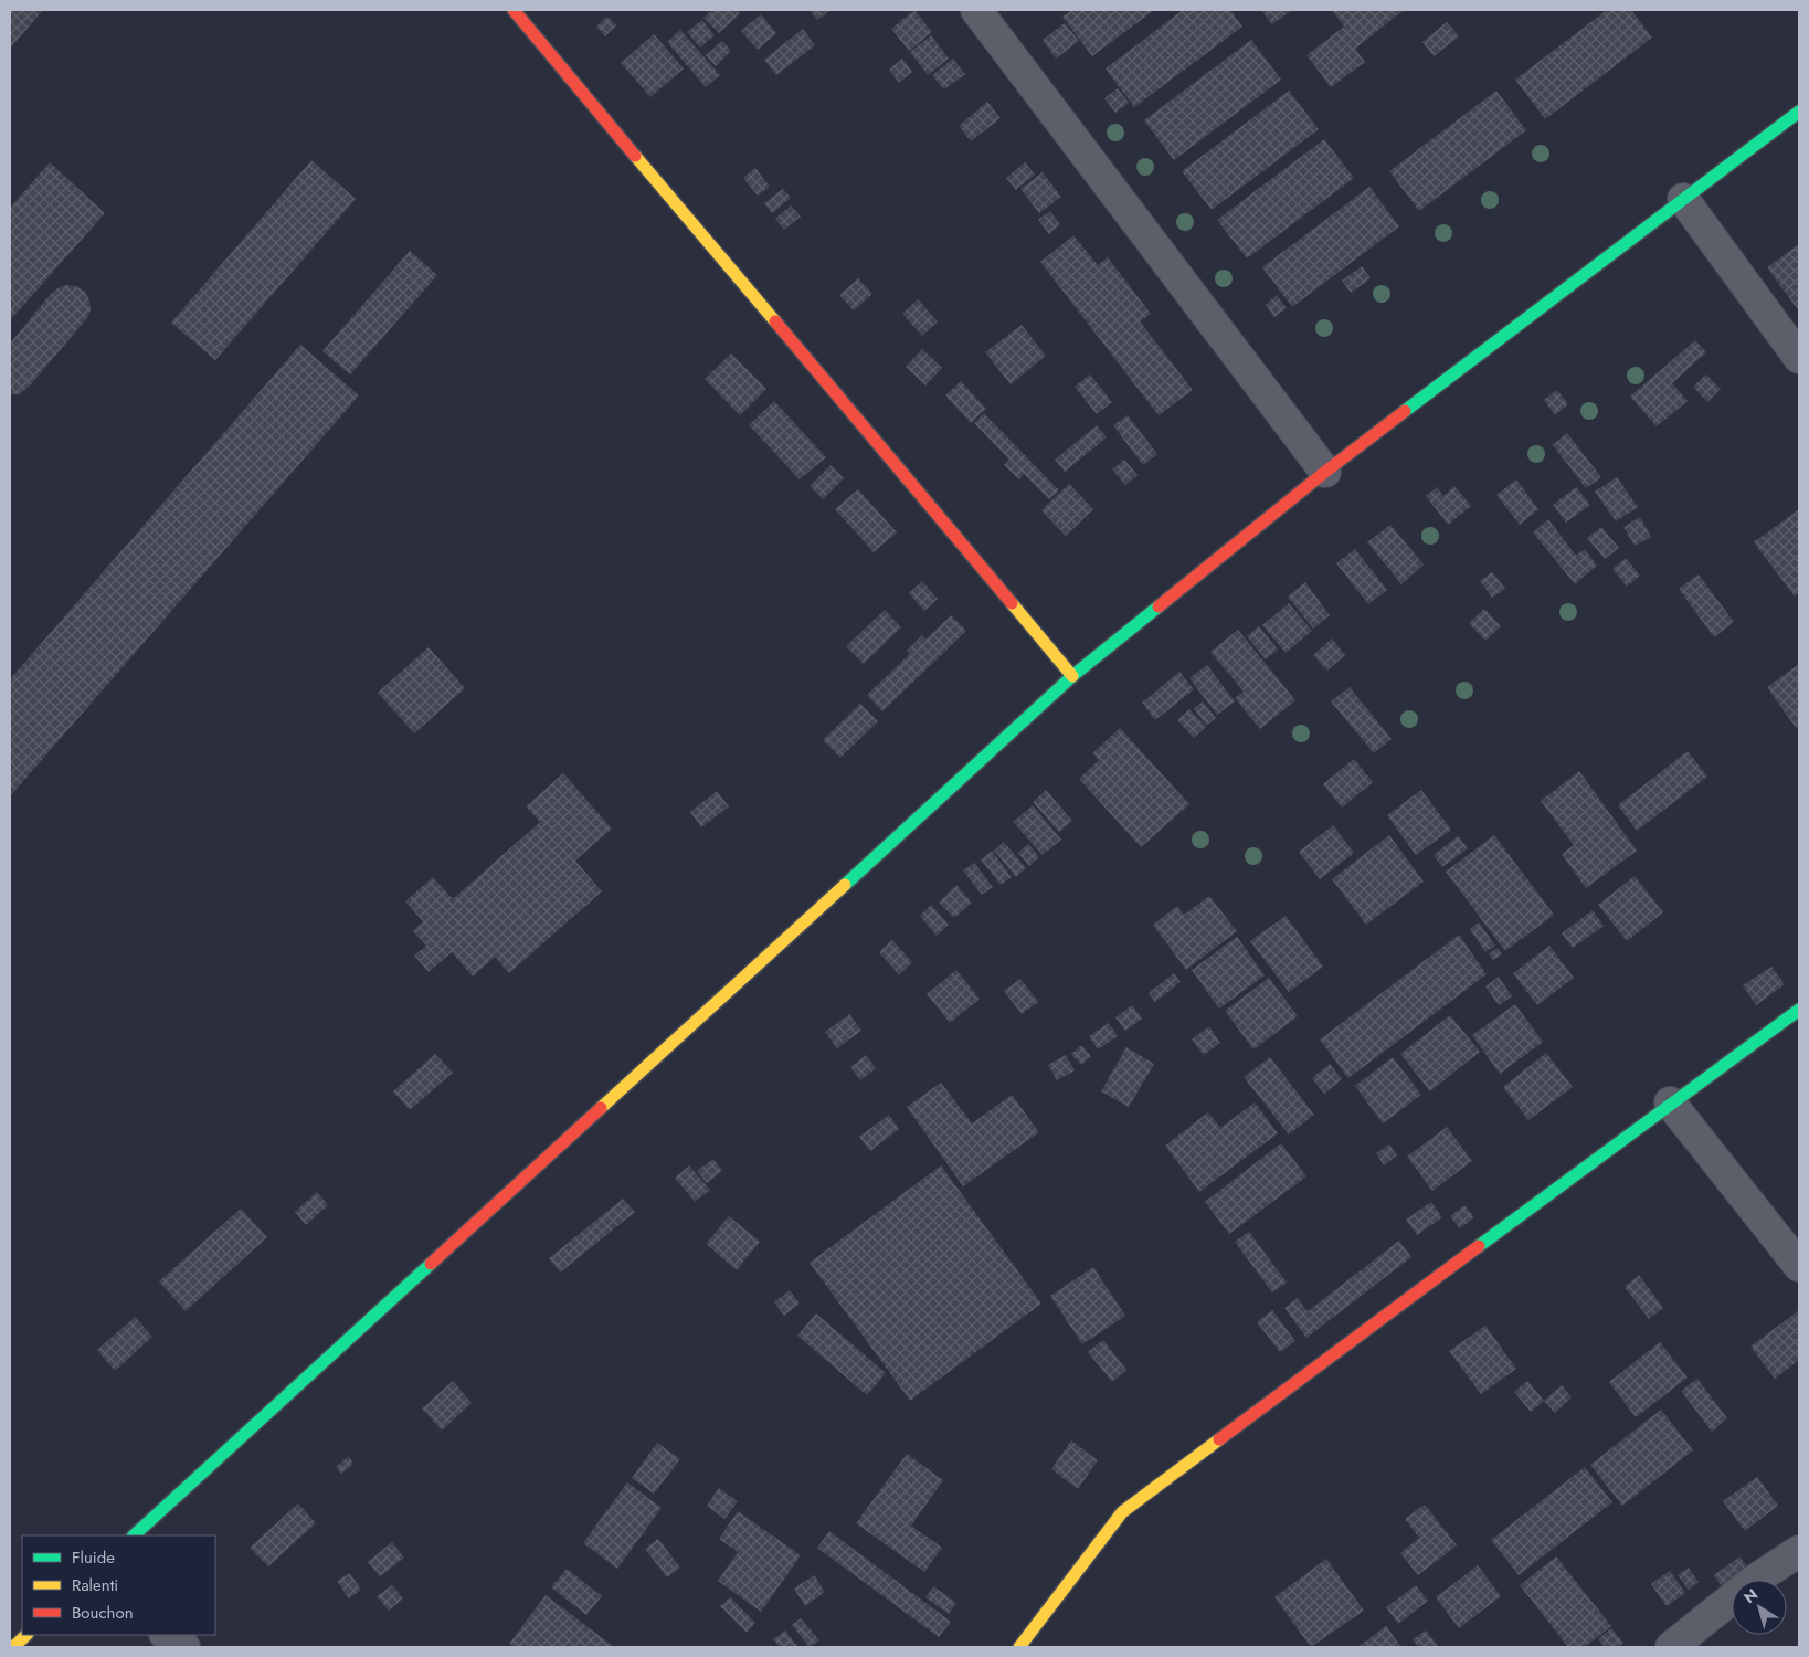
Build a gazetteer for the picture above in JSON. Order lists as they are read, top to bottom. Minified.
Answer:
{"legend":["Fluide","Ralenti","Bouchon"],"north":"top left"}
